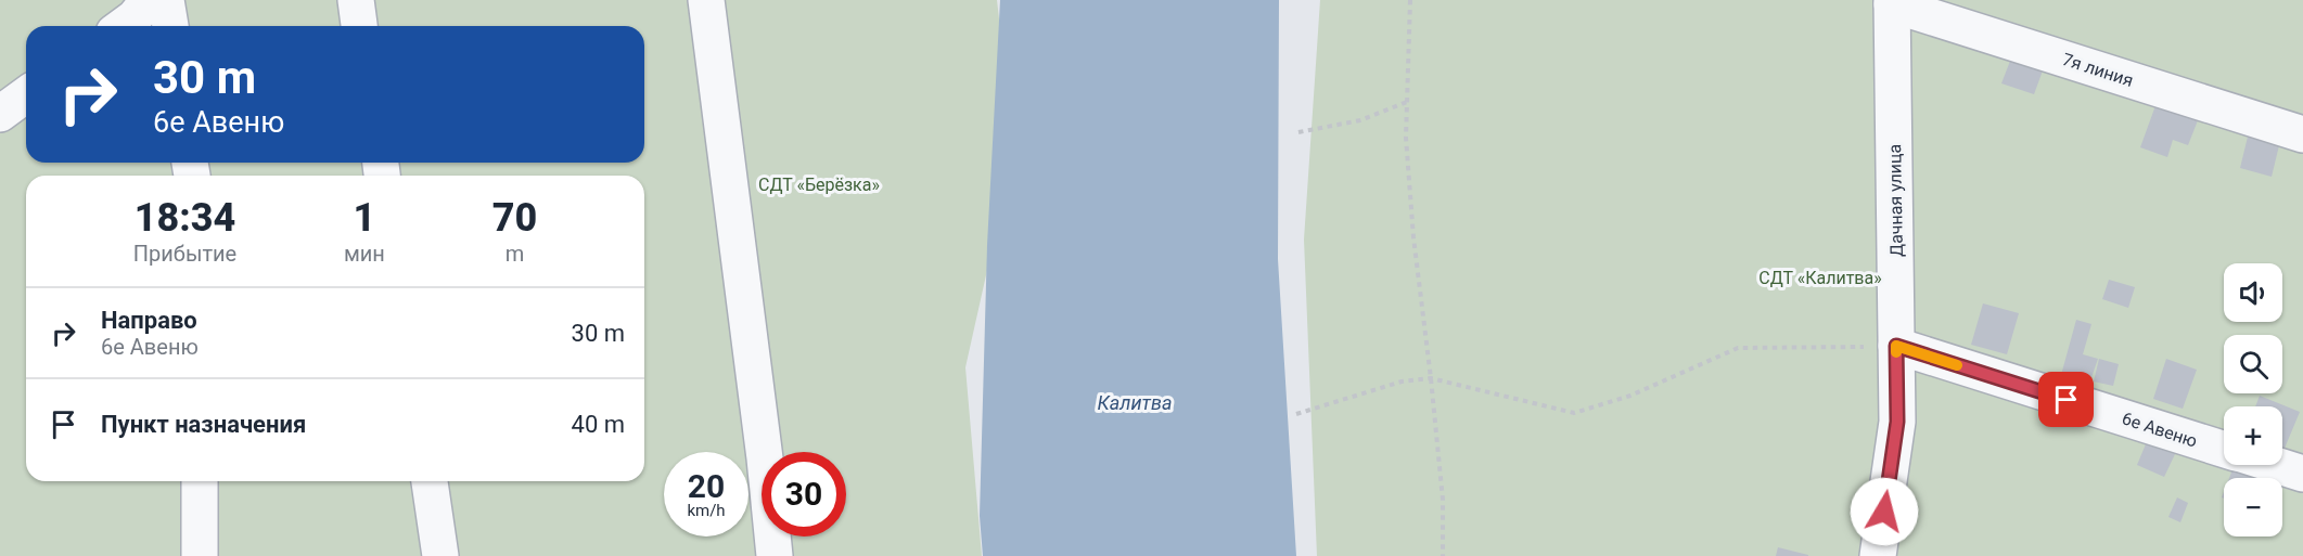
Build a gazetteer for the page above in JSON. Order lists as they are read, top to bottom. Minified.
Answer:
{"streets":{"street":["7я линия","Дачная улица","6е Авеню"]},"crossings":[["7я линия","Дачная улица"],["Дачная улица","6е Авеню"]],"water":["Калитва"],"parks":["СДТ «Берёзка»","СДТ «Калитва»"],"page":{"turn":["30 m","6е Авеню"],"eta":["18:34","Прибытие","1","мин","70","m"],"map_buttons":["+","−"],"list":[{"name":"Направо","note":"6е Авеню","value":"30 m"},{"name":"Пункт назначения","value":"40 m"}],"speed":"20 km/h","limit":"30"}}
